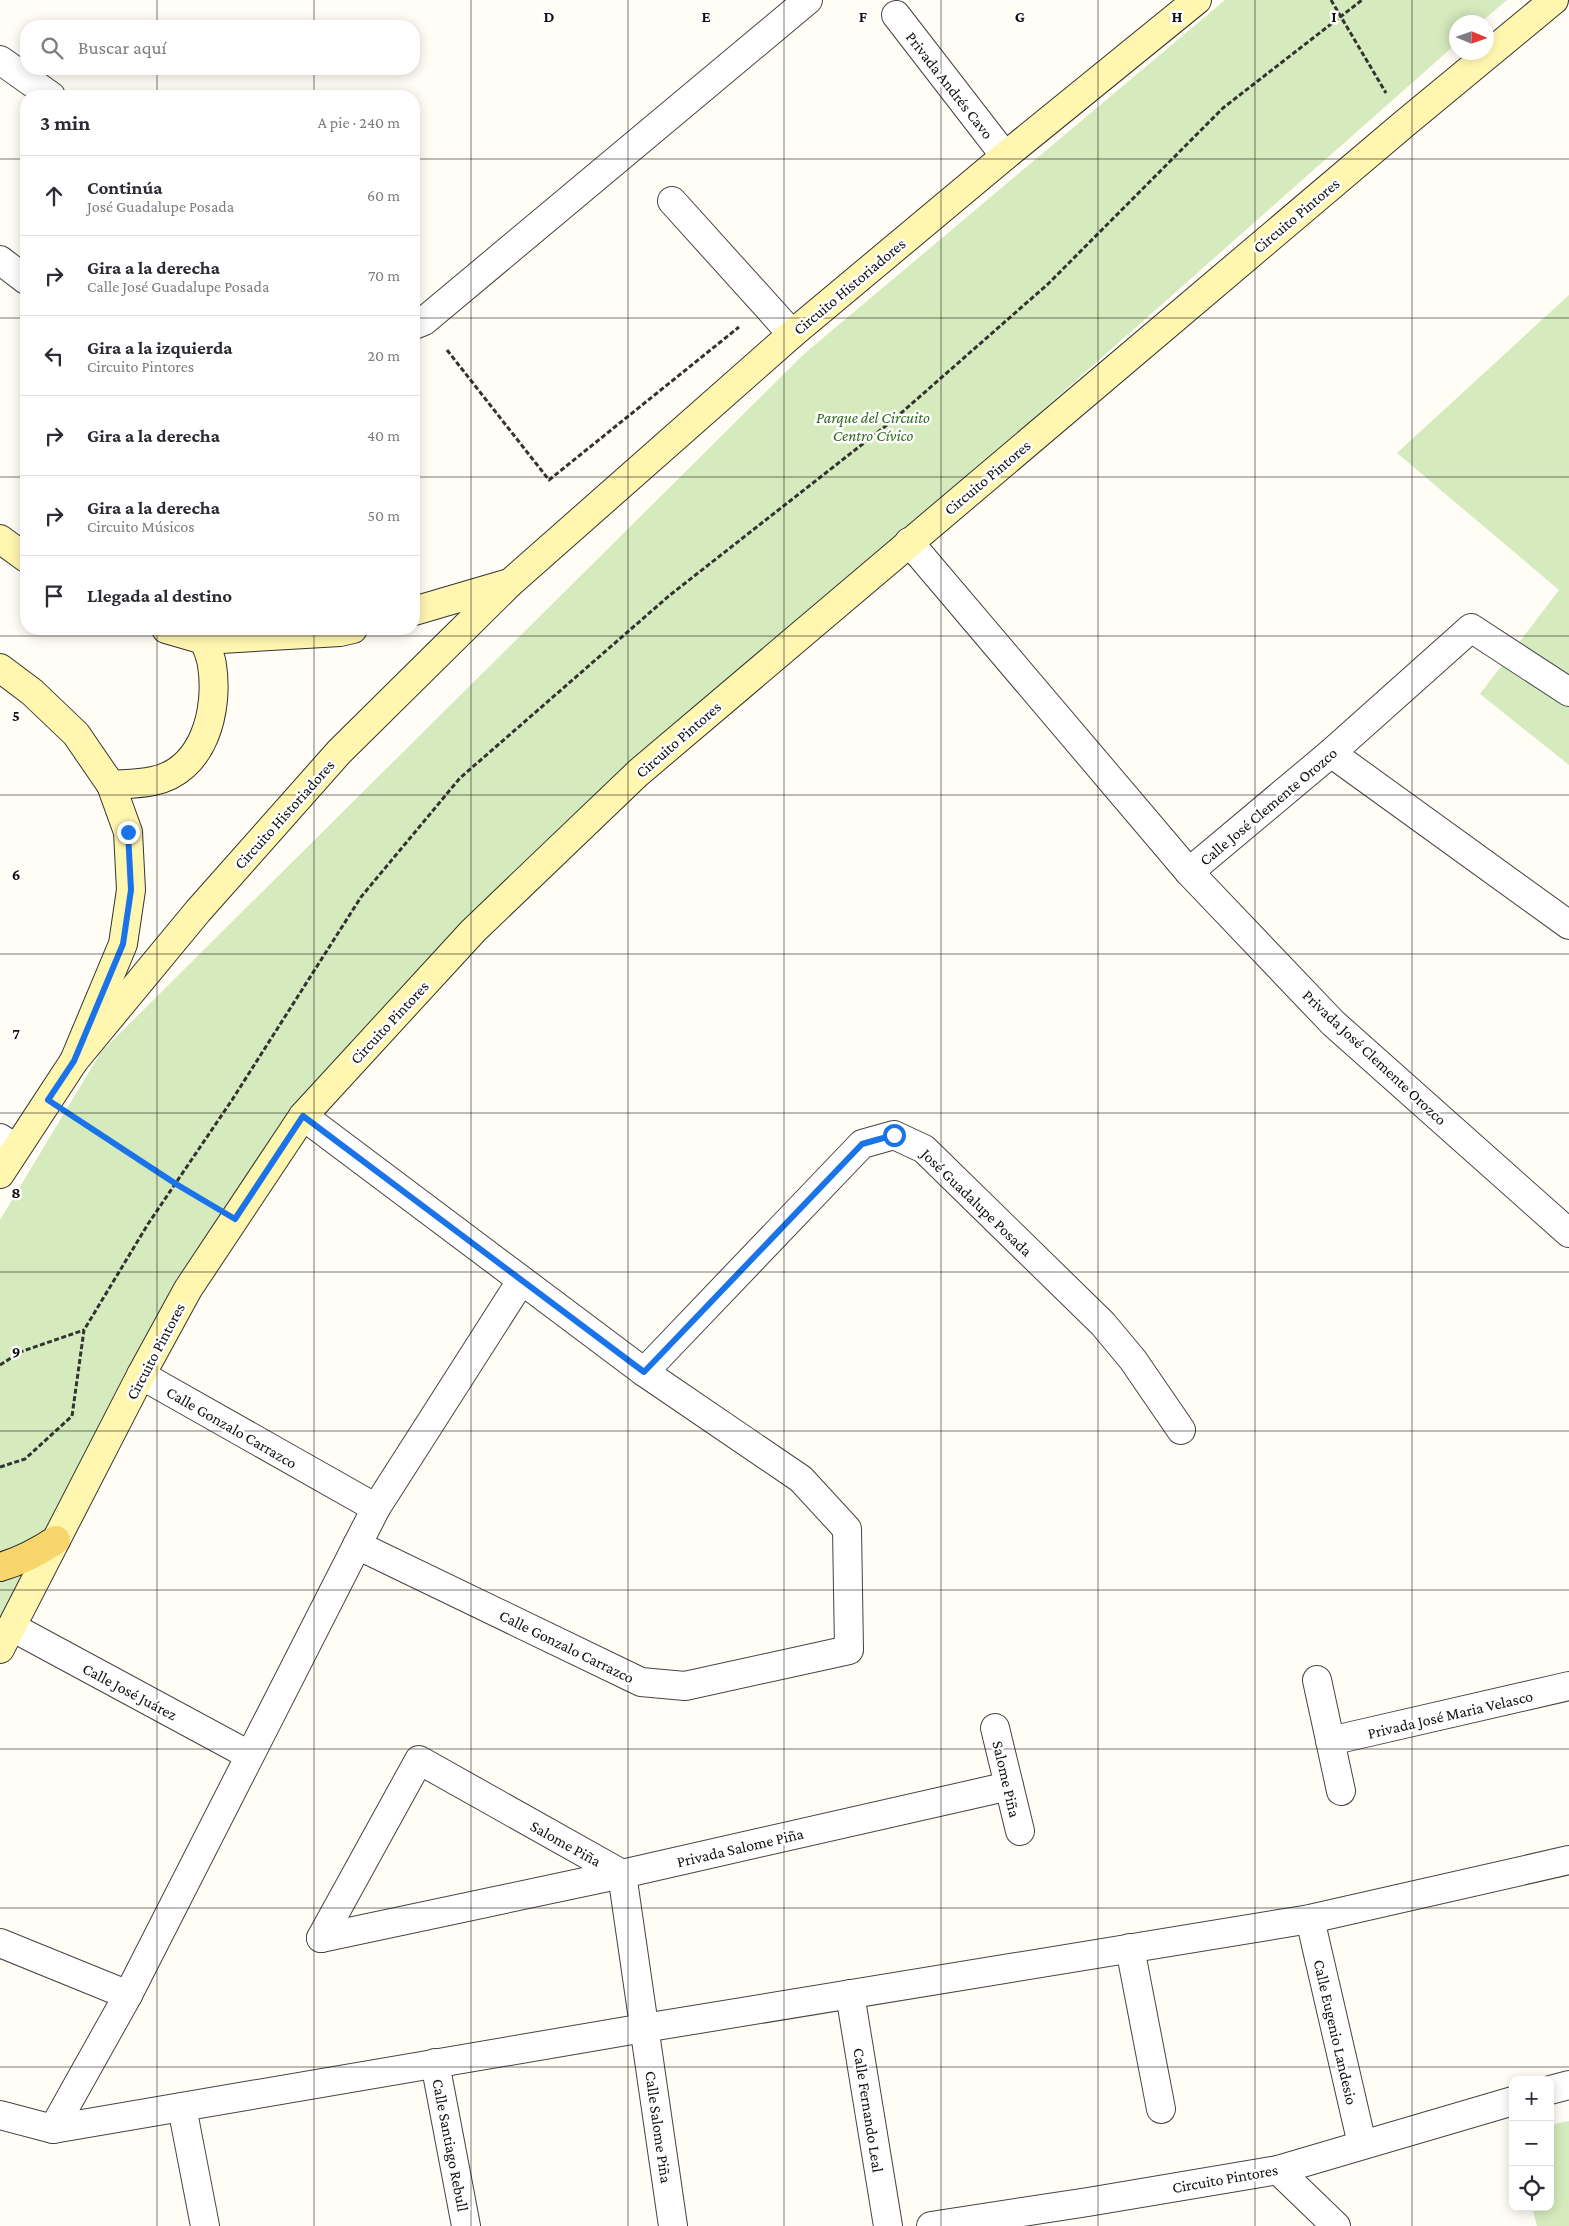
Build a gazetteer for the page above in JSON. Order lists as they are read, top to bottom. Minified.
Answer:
{"streets":{"main road":["Circuito Pintores","Circuito Historiadores"],"street":["Privada Andrés Cavo","Calle José Clemente Orozco","Privada José Clemente Orozco","José Guadalupe Posada","Calle Gonzalo Carrazco","Calle José Juárez","Privada José Maria Velasco","Salome Piña","Privada Salome Piña","Calle Eugenio Landesio","Calle Fernando Leal","Calle Salome Piña","Calle Santiago Rebull"]},"crossings":[["Privada Andrés Cavo","Circuito Historiadores"],["Circuito Pintores","Calle José Clemente Orozco"],["Circuito Pintores","Calle Gonzalo Carrazco"],["Circuito Pintores","Calle José Juárez"],["Circuito Pintores","Calle Eugenio Landesio"],["Calle José Clemente Orozco","Privada José Clemente Orozco"],["José Guadalupe Posada","Calle Gonzalo Carrazco"],["Salome Piña","Privada Salome Piña"]],"parks":["Parque del Circuito Centro Cívico"],"north":"right","page":{"search":"Buscar aquí","heading":["3 min","A pie · 240 m"],"list":[["Continúa","José Guadalupe Posada","60 m"],["Gira a la derecha","Calle José Guadalupe Posada","70 m"],["Gira a la izquierda","Circuito Pintores","20 m"],["Gira a la derecha","40 m"],["Gira a la derecha","Circuito Músicos","50 m"],"Llegada al destino"],"map_buttons":["+","−"]},"grid":{"columns":["D","E","F","G","H","I"],"rows":["5","6","7","8","9"]}}
